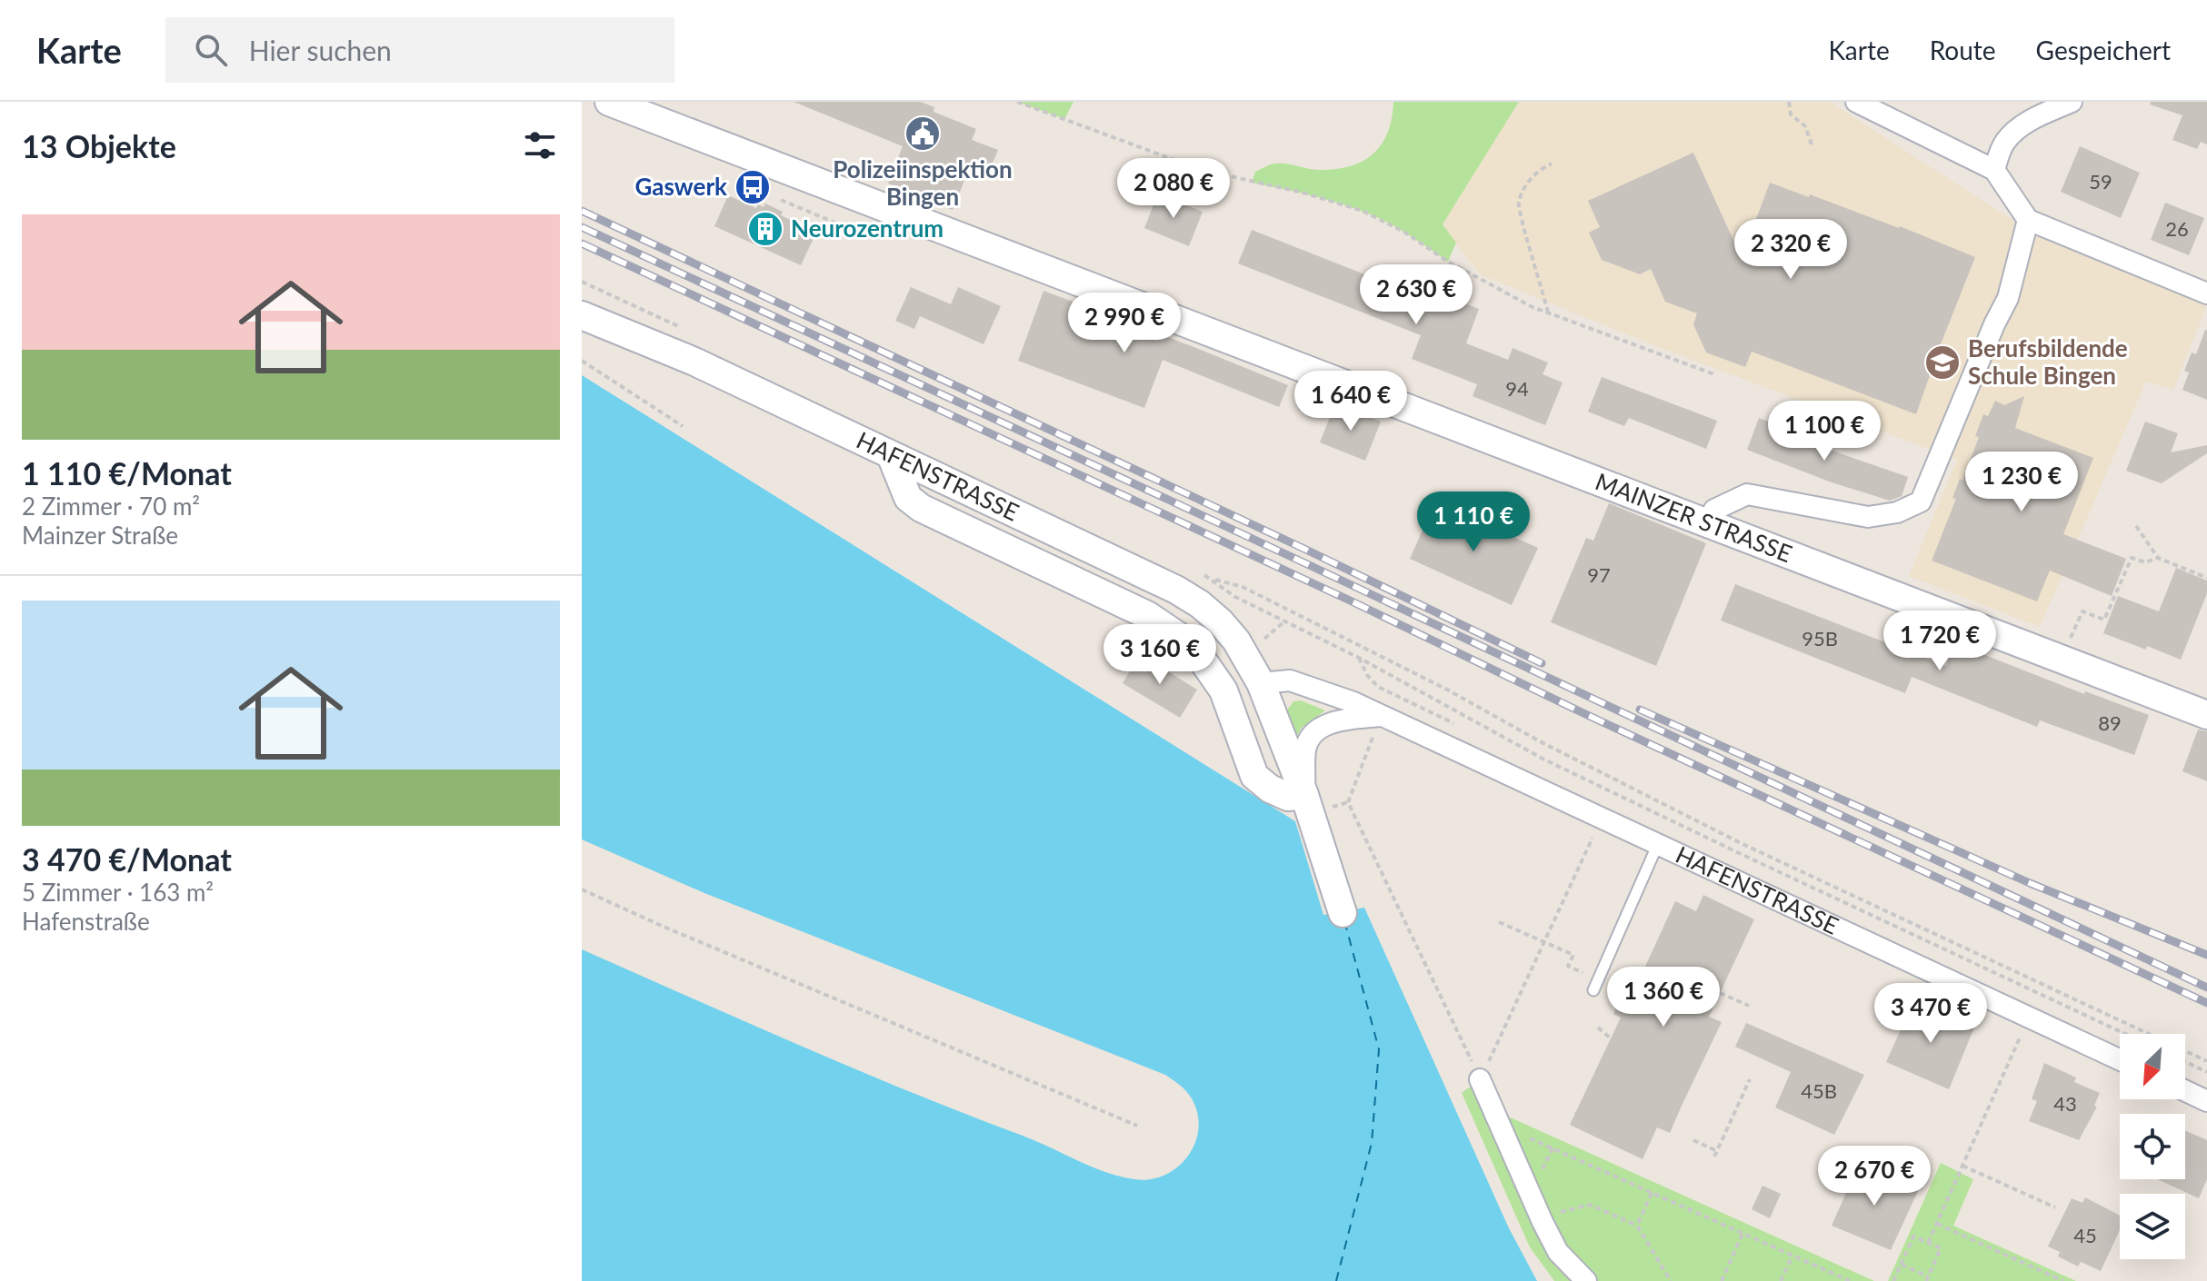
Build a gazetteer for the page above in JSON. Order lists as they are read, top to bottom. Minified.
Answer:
{"streets":{"main road":["HAFENSTRASSE","MAINZER STRASSE"]},"places":{"public building":["Polizeiinspektion Bingen"],"bus stop":["Gaswerk"],"building":["Neurozentrum"],"school or university":["Berufsbildende Schule Bingen"]},"house_numbers":["59","26","94","97","95B","89","45B","43","45"],"north":"bottom left","page":{"header":"Karte","search":"Hier suchen","nav":["Karte","Route","Gespeichert"],"heading":"13 Objekte","price":["2 080 €","2 320 €","2 630 €","2 990 €","1 640 €","1 100 €","1 230 €","1 110 €","1 720 €","3 160 €","1 360 €","3 470 €","2 670 €"],"list":[{"name":"1 110 €/Monat","note":"2 Zimmer · 70 m² · Mainzer Straße"},{"name":"3 470 €/Monat","note":"5 Zimmer · 163 m² · Hafenstraße"}]}}
